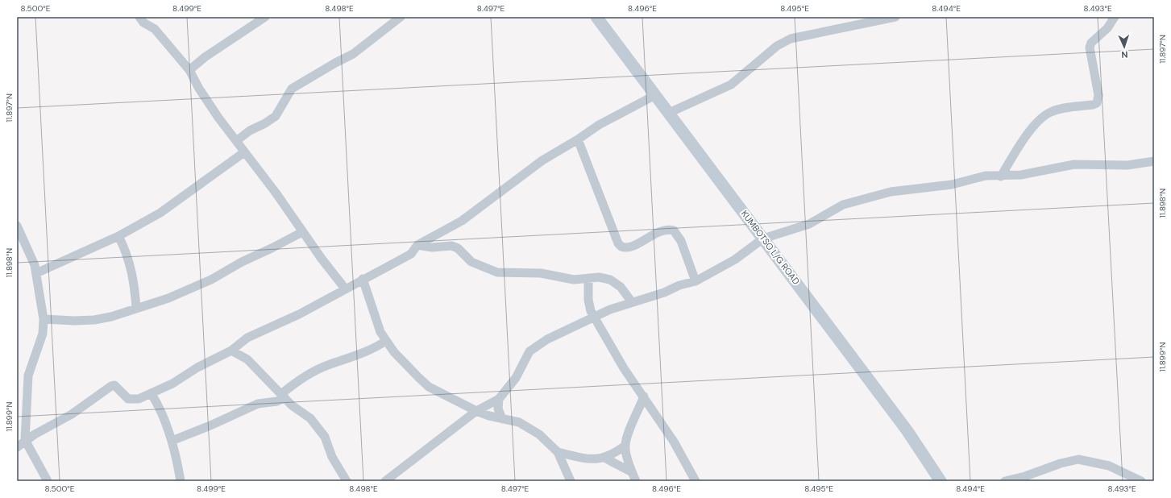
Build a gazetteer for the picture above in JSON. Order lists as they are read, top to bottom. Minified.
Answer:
{"streets":{"main road":["KUMBOTSO L/G ROAD"]},"north":"bottom","coordinates":["8.500°E","8.499°E","8.498°E","8.497°E","8.496°E","8.495°E","8.494°E","8.493°E","11.897°N","11.898°N","11.899°N"]}
